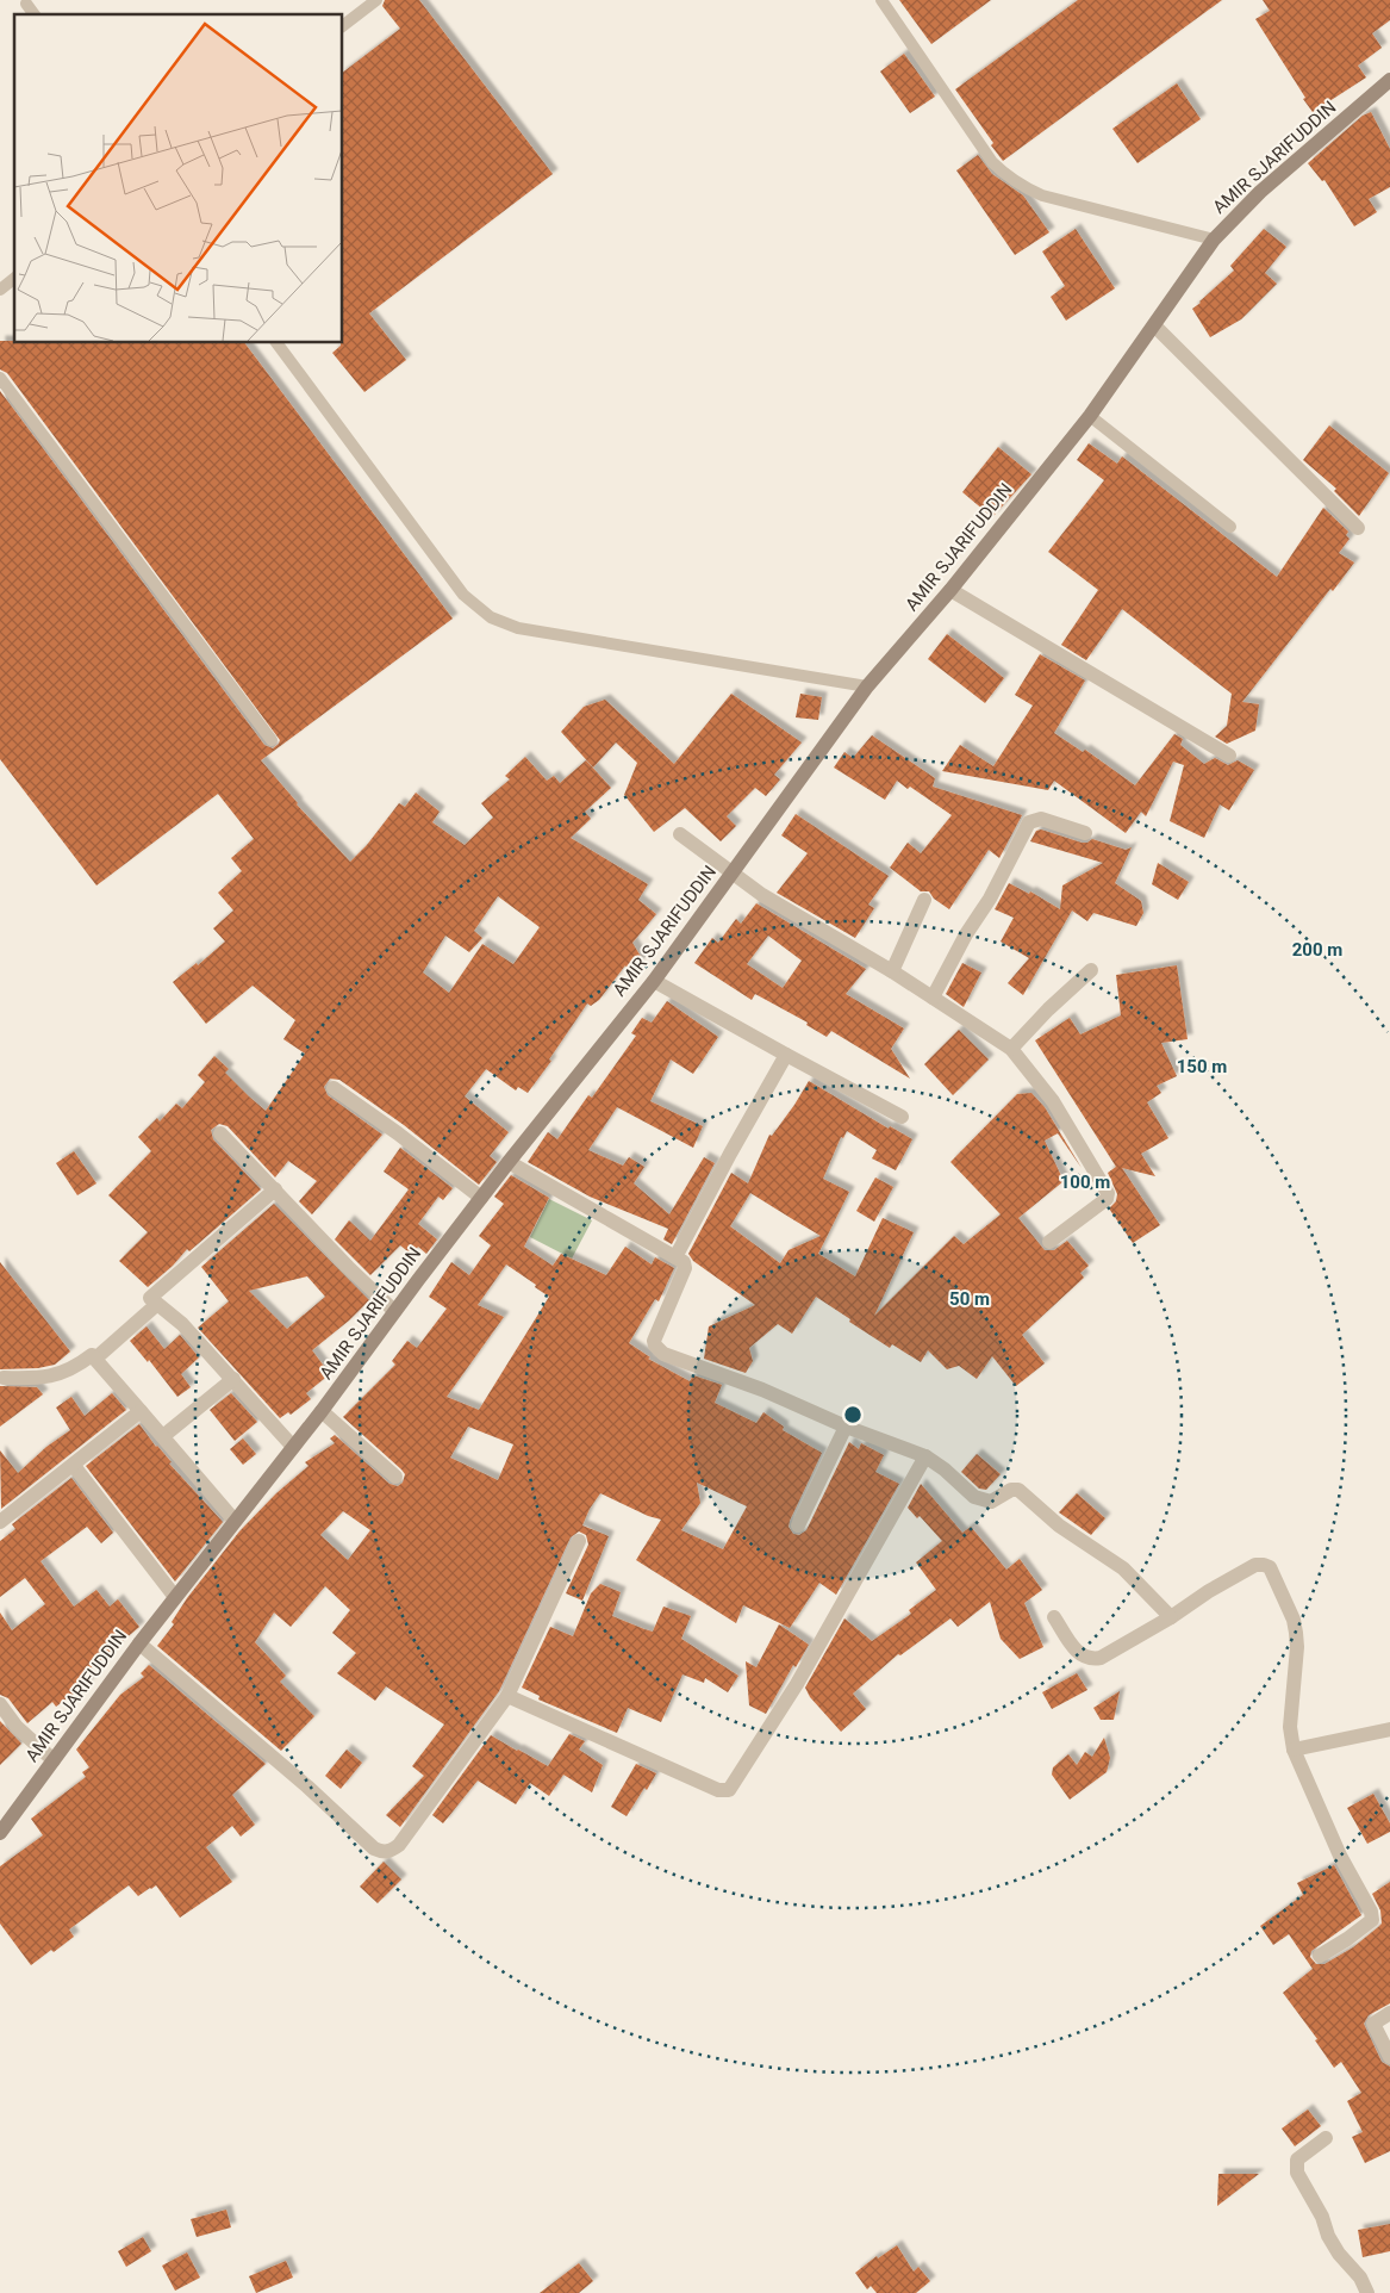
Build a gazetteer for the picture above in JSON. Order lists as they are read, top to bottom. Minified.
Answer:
{"streets":{"main road":["AMIR SJARIFUDDIN"]},"rings":["200 m","150 m","100 m","50 m"]}
